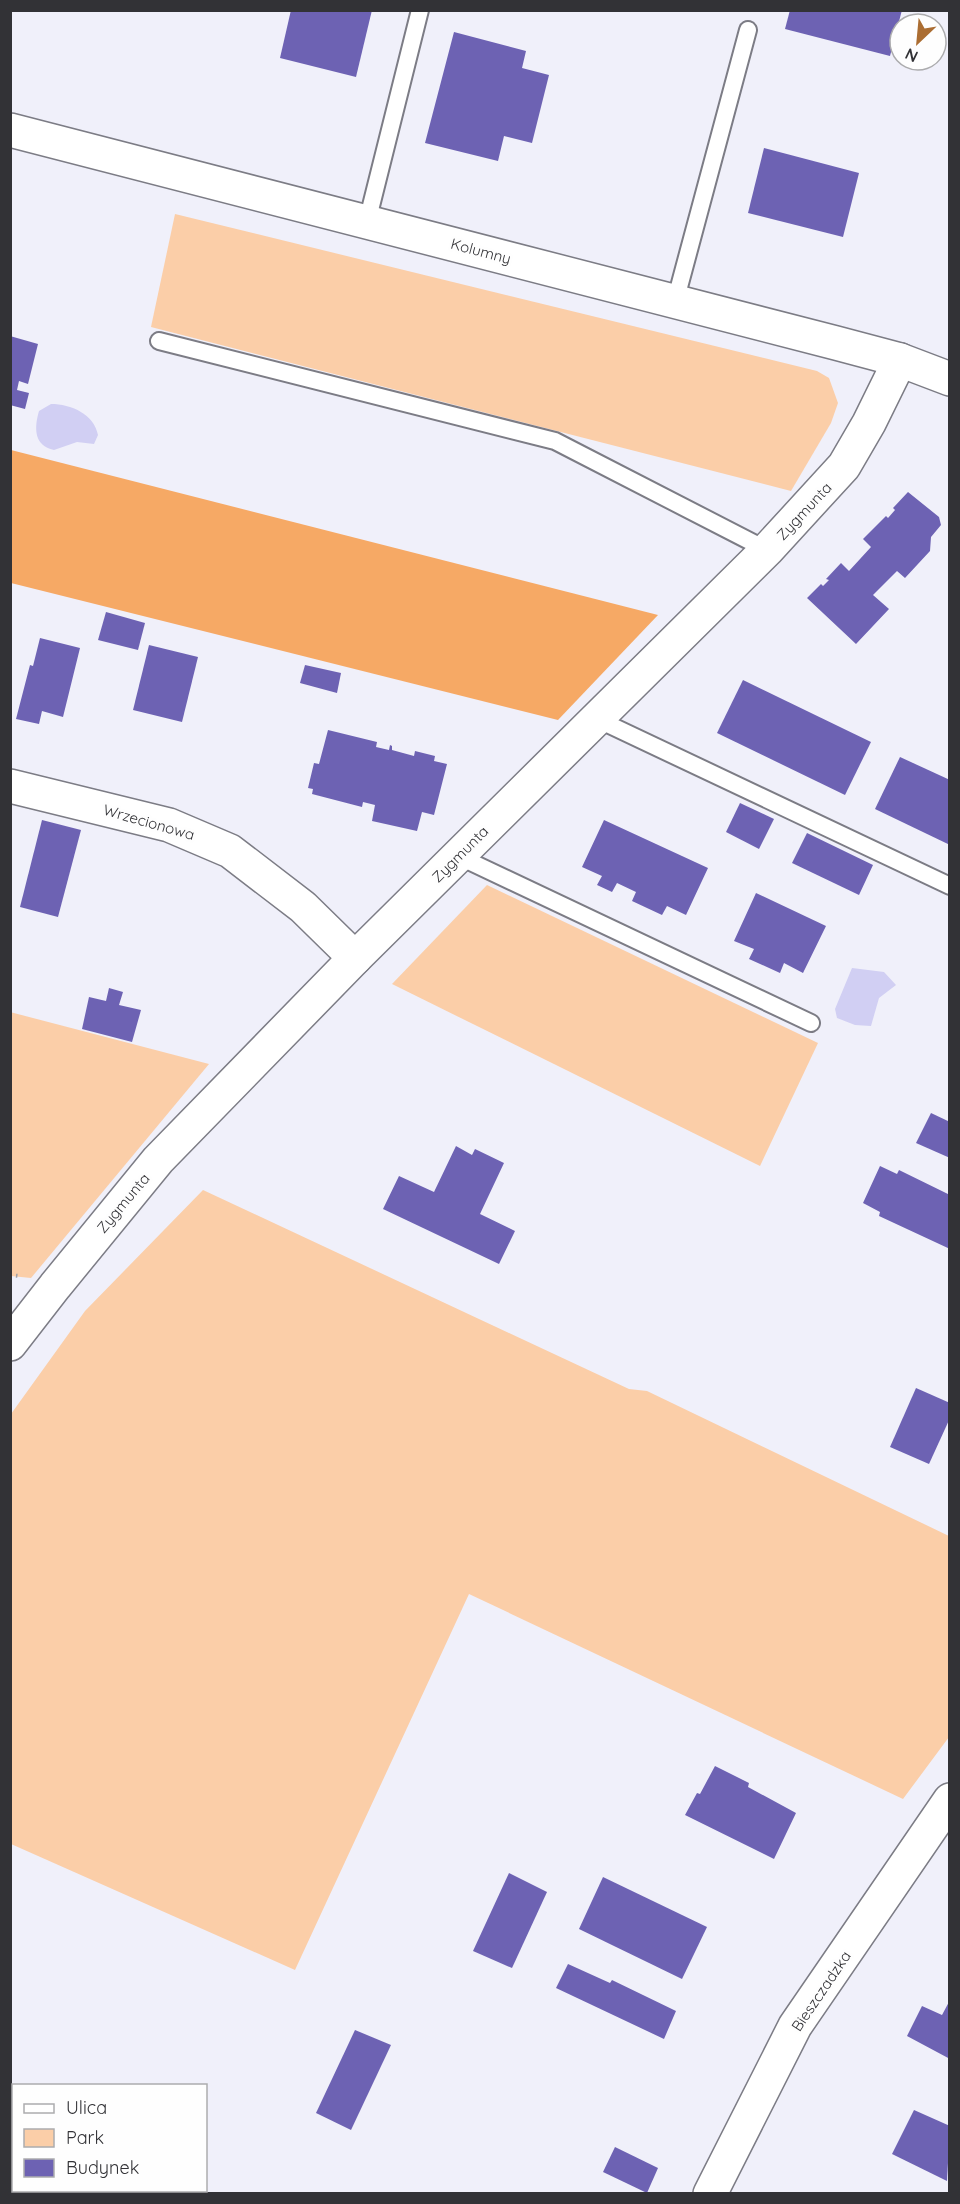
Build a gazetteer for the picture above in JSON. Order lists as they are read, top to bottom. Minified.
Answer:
{"streets":{"street":["Kolumny","Zygmunta","Wrzecionowa","Bieszczadzka"]},"crossings":[["Kolumny","Zygmunta"],["Zygmunta","Wrzecionowa"]],"legend":["Ulica","Park","Budynek"],"north":"bottom left"}
